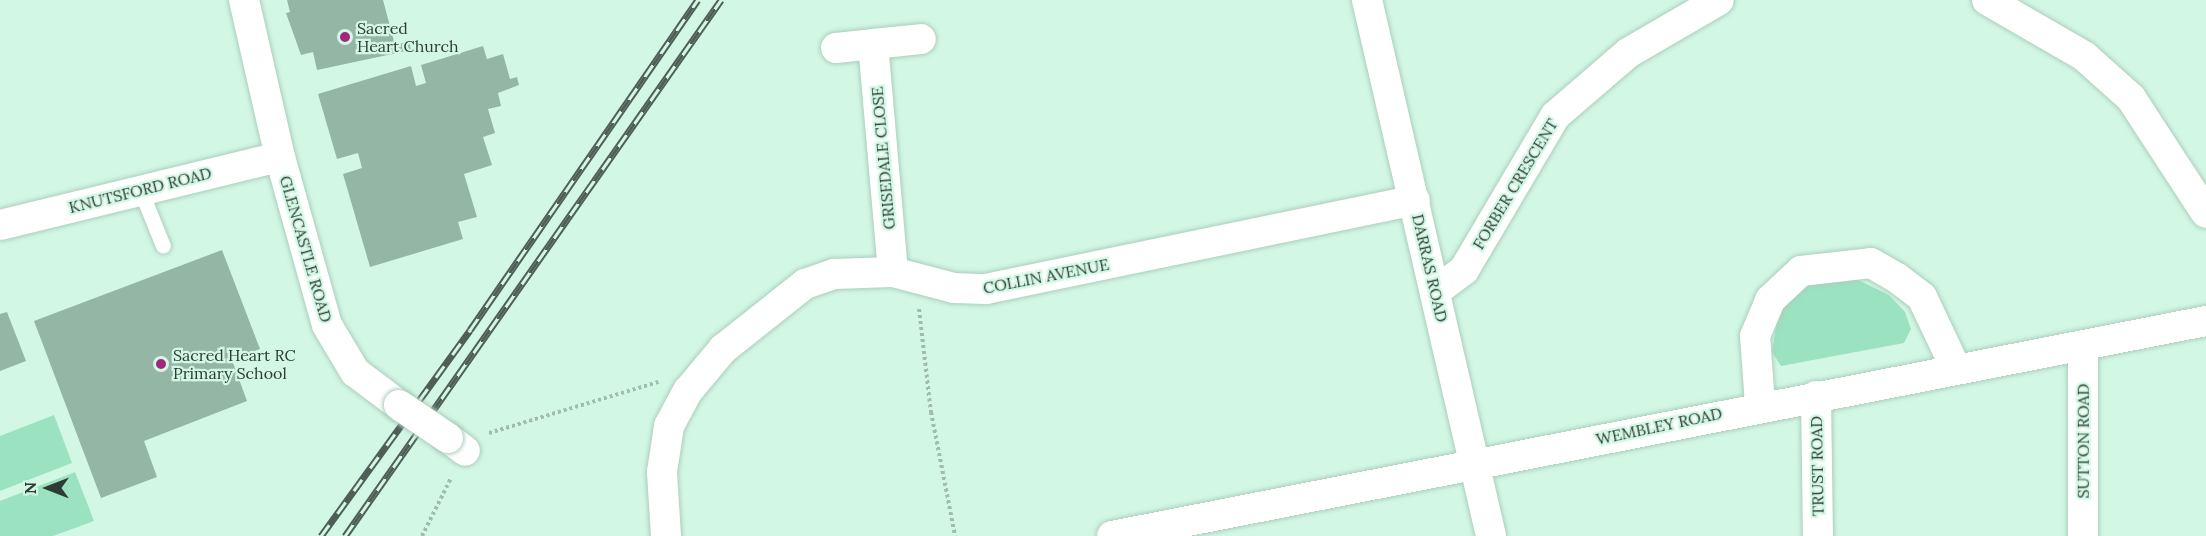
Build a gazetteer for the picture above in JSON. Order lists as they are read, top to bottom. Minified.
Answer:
{"streets":{"street":["GRISEDALE CLOSE","FORBER CRESCENT","KNUTSFORD ROAD","GLENCASTLE ROAD","DARRAS ROAD","COLLIN AVENUE","WEMBLEY ROAD","SUTTON ROAD","TRUST ROAD"]},"crossings":[["GRISEDALE CLOSE","COLLIN AVENUE"],["FORBER CRESCENT","DARRAS ROAD"],["KNUTSFORD ROAD","GLENCASTLE ROAD"],["DARRAS ROAD","COLLIN AVENUE"],["DARRAS ROAD","WEMBLEY ROAD"],["WEMBLEY ROAD","SUTTON ROAD"],["WEMBLEY ROAD","TRUST ROAD"]],"places":["Sacred Heart Church","Sacred Heart RC Primary School"],"north":"left"}
